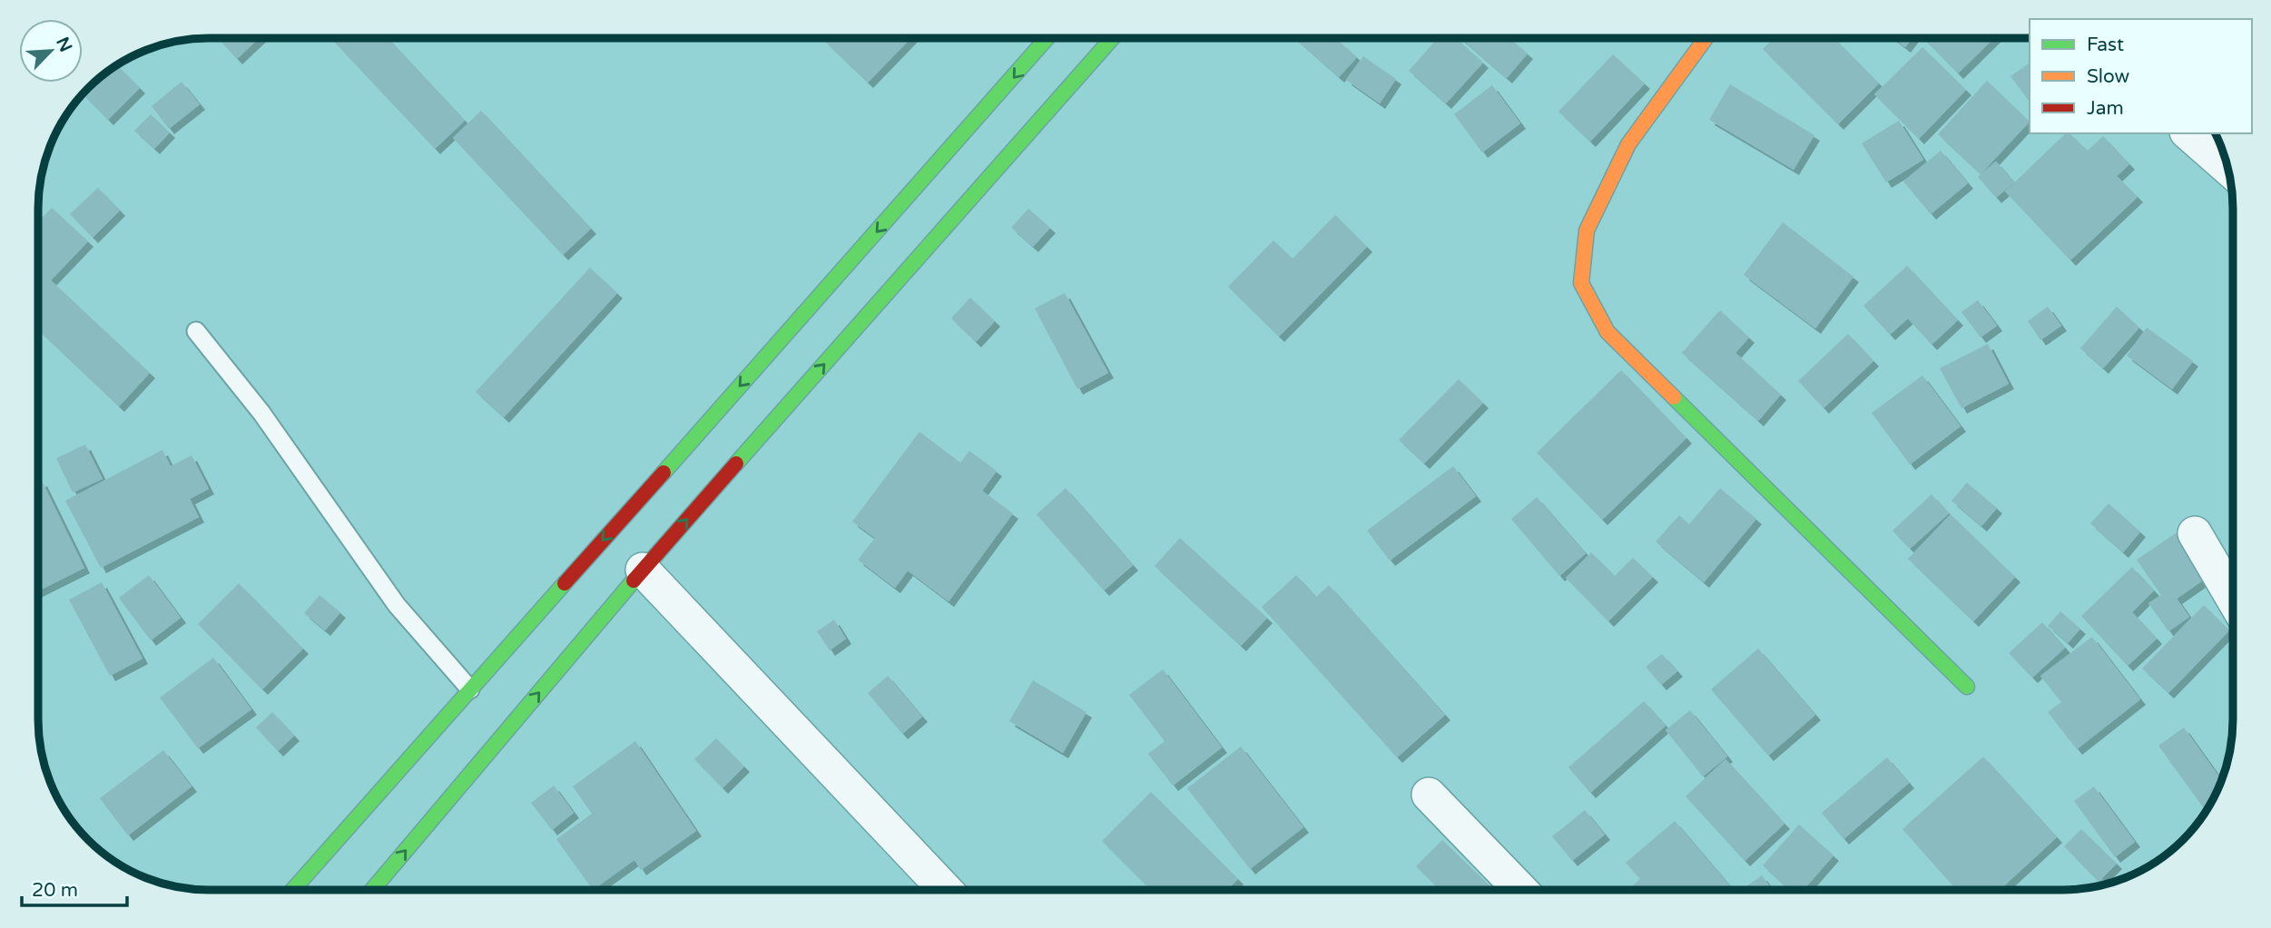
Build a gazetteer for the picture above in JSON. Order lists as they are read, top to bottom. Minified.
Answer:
{"legend":["Fast","Slow","Jam"],"scale_bar":"20 m","north":"top right"}
